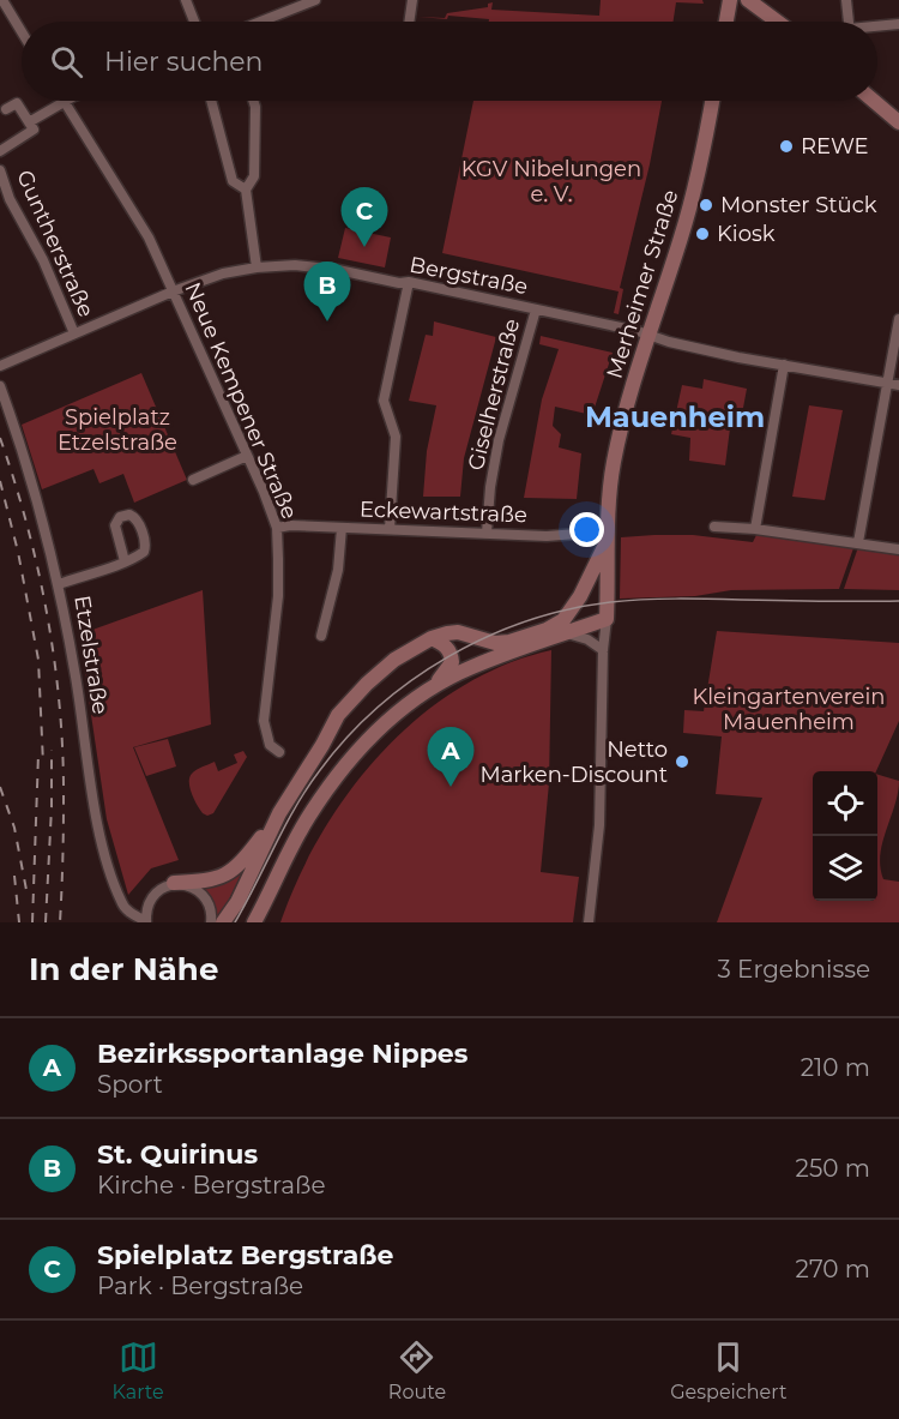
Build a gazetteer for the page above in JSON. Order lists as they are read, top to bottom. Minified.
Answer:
{"streets":{"main road":["Merheimer Straße"],"street":["Guntherstraße","Bergstraße","Giselherstraße","Neue Kempener Straße","Eckewartstraße","Etzelstraße"]},"crossings":[["Guntherstraße","Bergstraße"],["Bergstraße","Merheimer Straße"],["Bergstraße","Giselherstraße"],["Bergstraße","Neue Kempener Straße"],["Merheimer Straße","Eckewartstraße"],["Giselherstraße","Eckewartstraße"],["Neue Kempener Straße","Eckewartstraße"]],"districts":["Mauenheim"],"parks":["KGV Nibelungen e. V.","Spielplatz Etzelstraße","Kleingartenverein Mauenheim"],"places":["REWE","Monster Stück","Kiosk","Netto Marken-Discount"],"page":{"search":"Hier suchen","pins":["C","B","A"],"heading":["In der Nähe","3 Ergebnisse"],"list":[{"mark":"A","name":"Bezirkssportanlage Nippes","note":"Sport","value":"210 m"},{"mark":"B","name":"St. Quirinus","note":"Kirche · Bergstraße","value":"250 m"},{"mark":"C","name":"Spielplatz Bergstraße","note":"Park · Bergstraße","value":"270 m"}],"nav":["Karte","Route","Gespeichert"]}}
